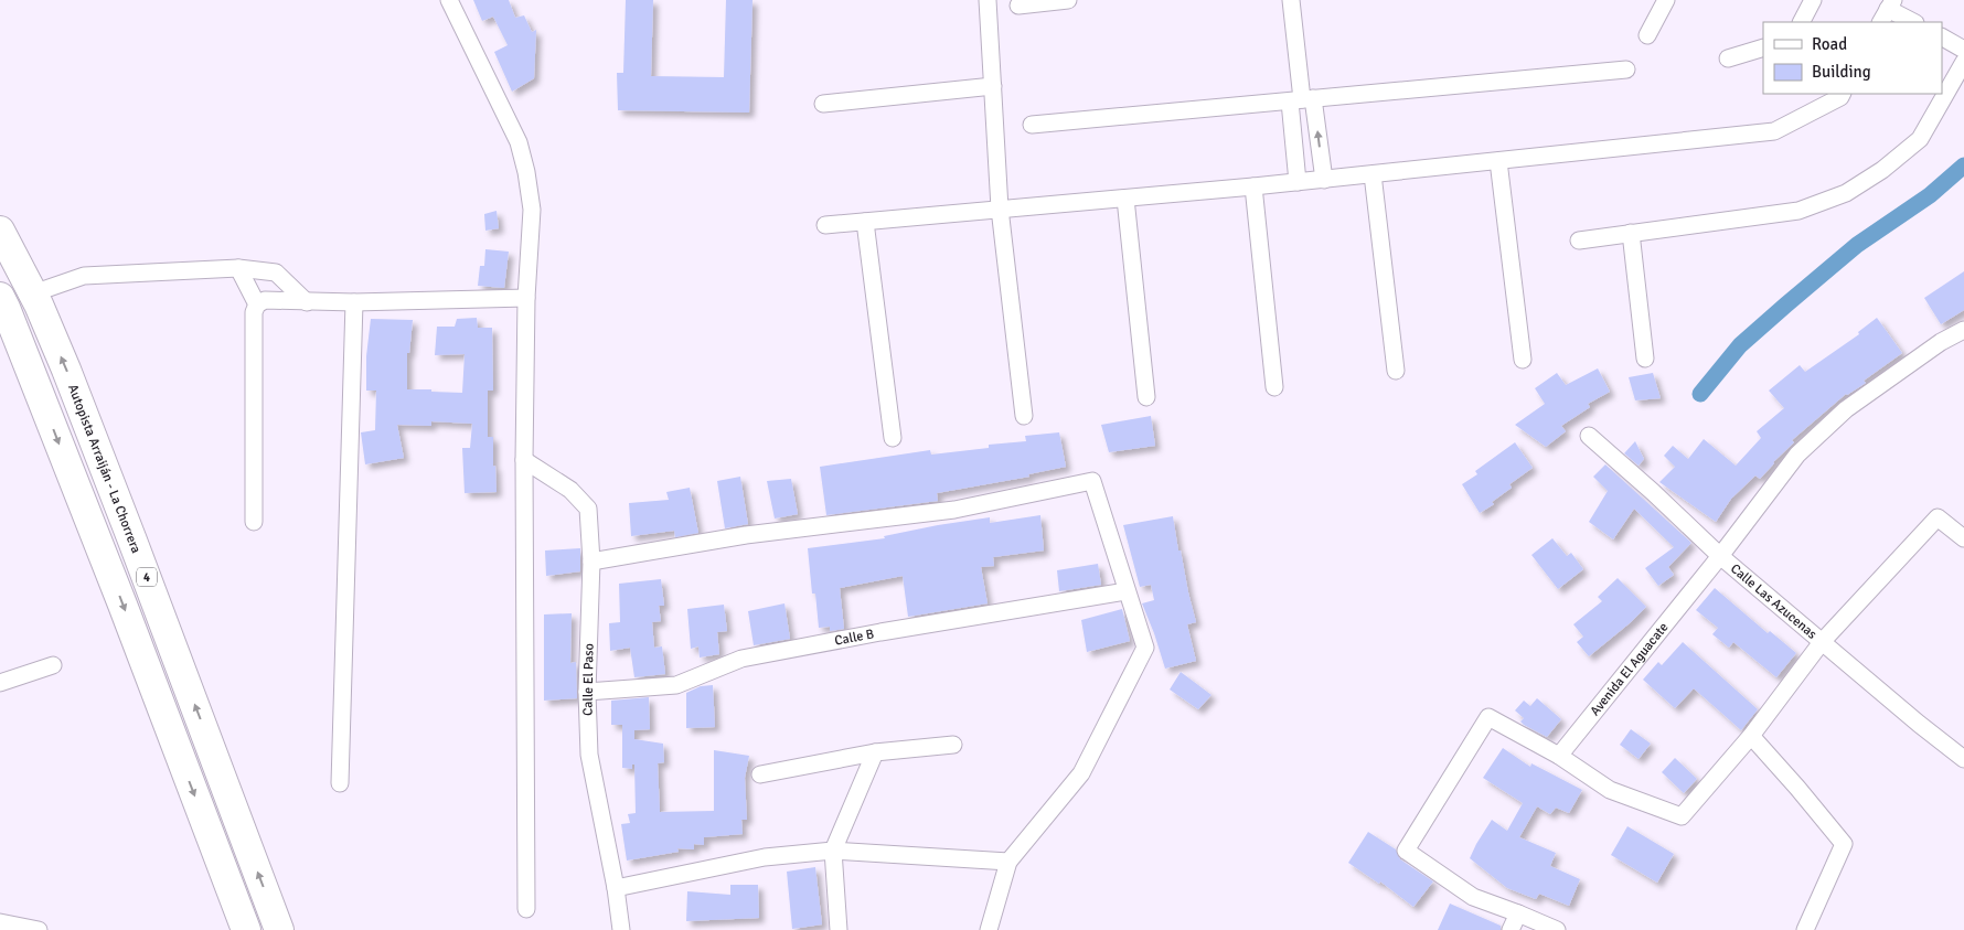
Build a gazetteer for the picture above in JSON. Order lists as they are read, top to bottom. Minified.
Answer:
{"streets":{"highway":["Autopista Arraiján - La Chorrera","4"],"street":["Calle Las Azucenas","Calle B","Avenida El Aguacate","Calle El Paso"]},"crossings":[["Calle Las Azucenas","Avenida El Aguacate"],["Calle B","Calle El Paso"]],"legend":["Road","Building"]}
